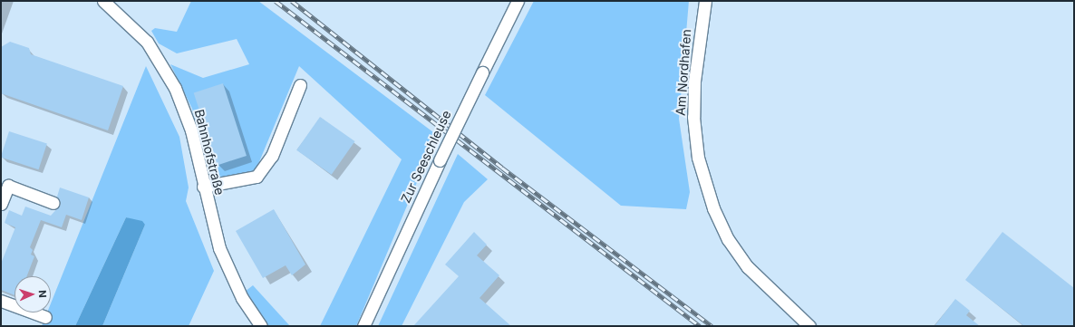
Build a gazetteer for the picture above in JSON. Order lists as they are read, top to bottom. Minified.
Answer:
{"streets":{"street":["Am Nordhafen","Bahnhofstraße","Zur Seeschleuse"]},"north":"right"}
